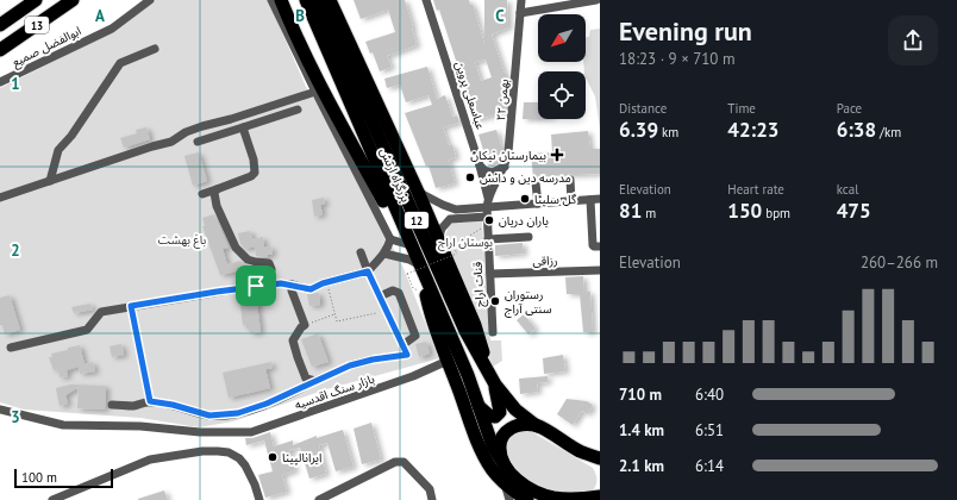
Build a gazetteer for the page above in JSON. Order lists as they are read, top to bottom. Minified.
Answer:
{"streets":{"highway":["13","بزرگراه ارتش","12"],"street":["ابوالفضل صمیع","عباسعلی پروین","۲۲ بهمن","رزاقی","قنات اراج","بازار سنگ اقدسیه"]},"crossings":[["عباسعلی پروین","۲۲ بهمن"],["عباسعلی پروین","قنات اراج"],["۲۲ بهمن","قنات اراج"],["رزاقی","قنات اراج"]],"parks":["باغ بهشت","بوستان اراج"],"places":{"health":["بیمارستان نیکان"],"other":["مدرسه دین و دانش","گل سلینا","یاران دریان","رستوران سنتی آراج","ایرانالپینا"]},"scale_bar":"100 m","north":"bottom left","page":{"heading":["Evening run","18:23 · 9 × 710 m"],"stats":[["Distance","6.39 km"],["Time","42:23"],["Pace","6:38 /km"],["Elevation","81 m"],["Heart rate","150 bpm"],["kcal","475"]],"chart":["Elevation","260–266 m"],"list":[{"name":"710 m","note":"6:40"},{"name":"1.4 km","note":"6:51"},{"name":"2.1 km","note":"6:14"}],"scale":"100 m"},"grid":{"columns":["A","B","C"],"rows":["1","2","3"]}}
